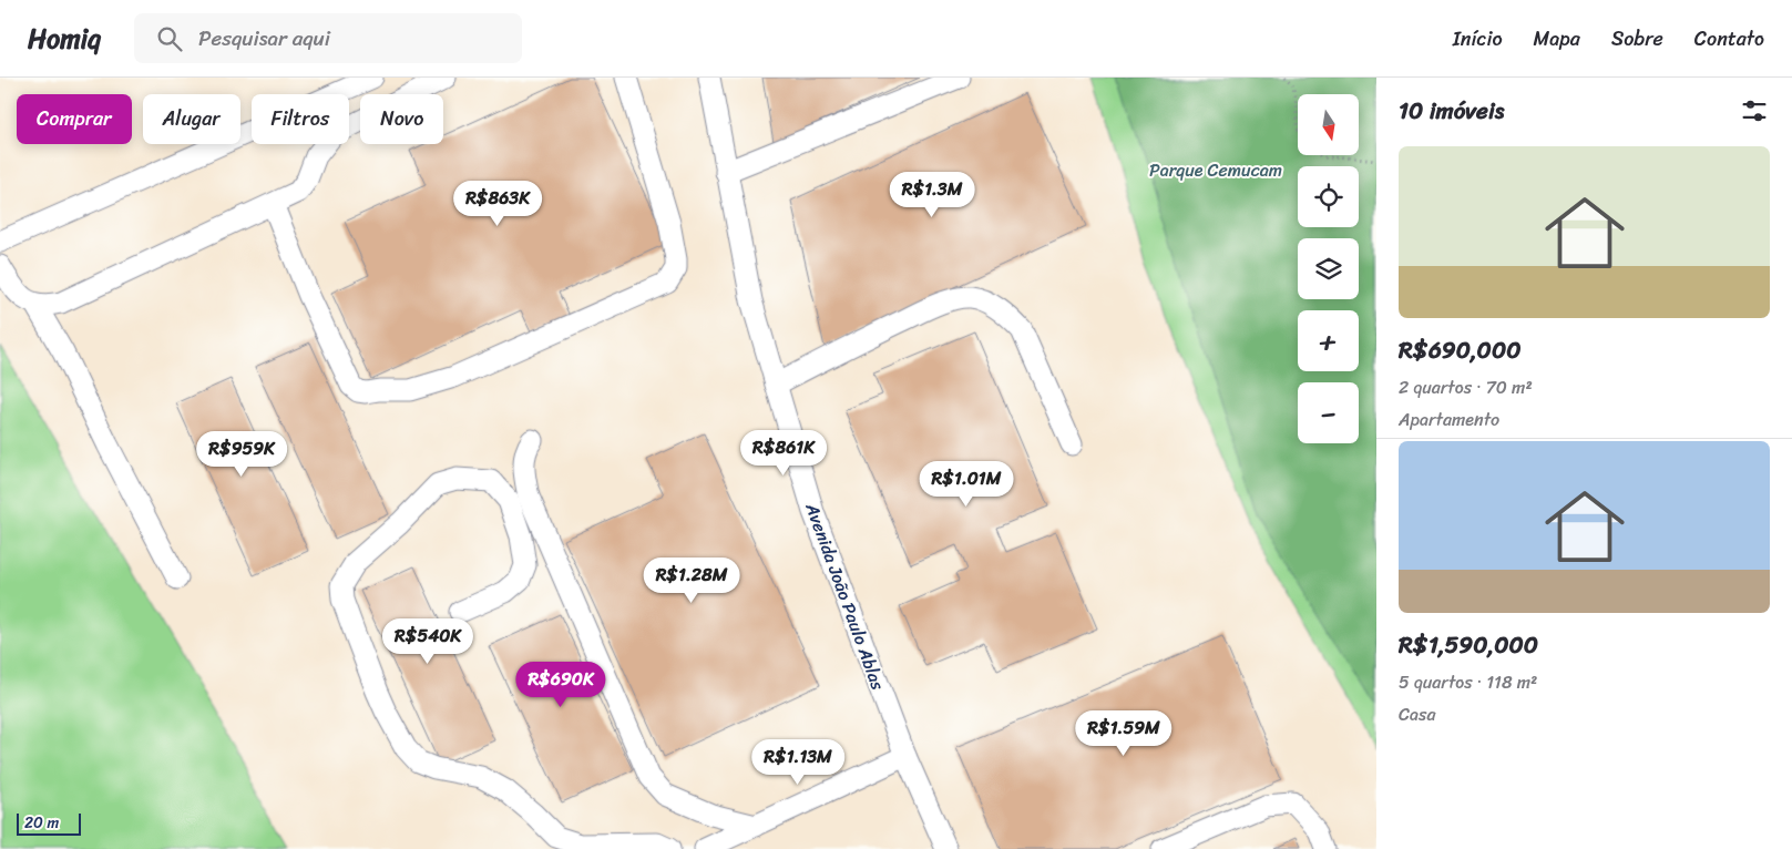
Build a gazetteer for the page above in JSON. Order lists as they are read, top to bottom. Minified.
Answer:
{"streets":{"street":["Avenida João Paulo Ablas"]},"parks":["Parque Cemucam"],"scale_bar":"20 m","north":"bottom","page":{"header":"Homiq","search":"Pesquisar aqui","nav":["Início","Mapa","Sobre","Contato"],"heading":"10 imóveis","map_buttons":["+","−"],"chip":["Comprar","Alugar","Filtros","Novo"],"list":[{"name":"R$690,000","note":"2 quartos · 70 m² · Apartamento"},{"name":"R$1,590,000","note":"5 quartos · 118 m² · Casa"}],"price":["R$1.3M","R$863K","R$861K","R$959K","R$1.01M","R$1.28M","R$540K","R$690K","R$1.59M","R$1.13M"],"scale":"20 m"}}
